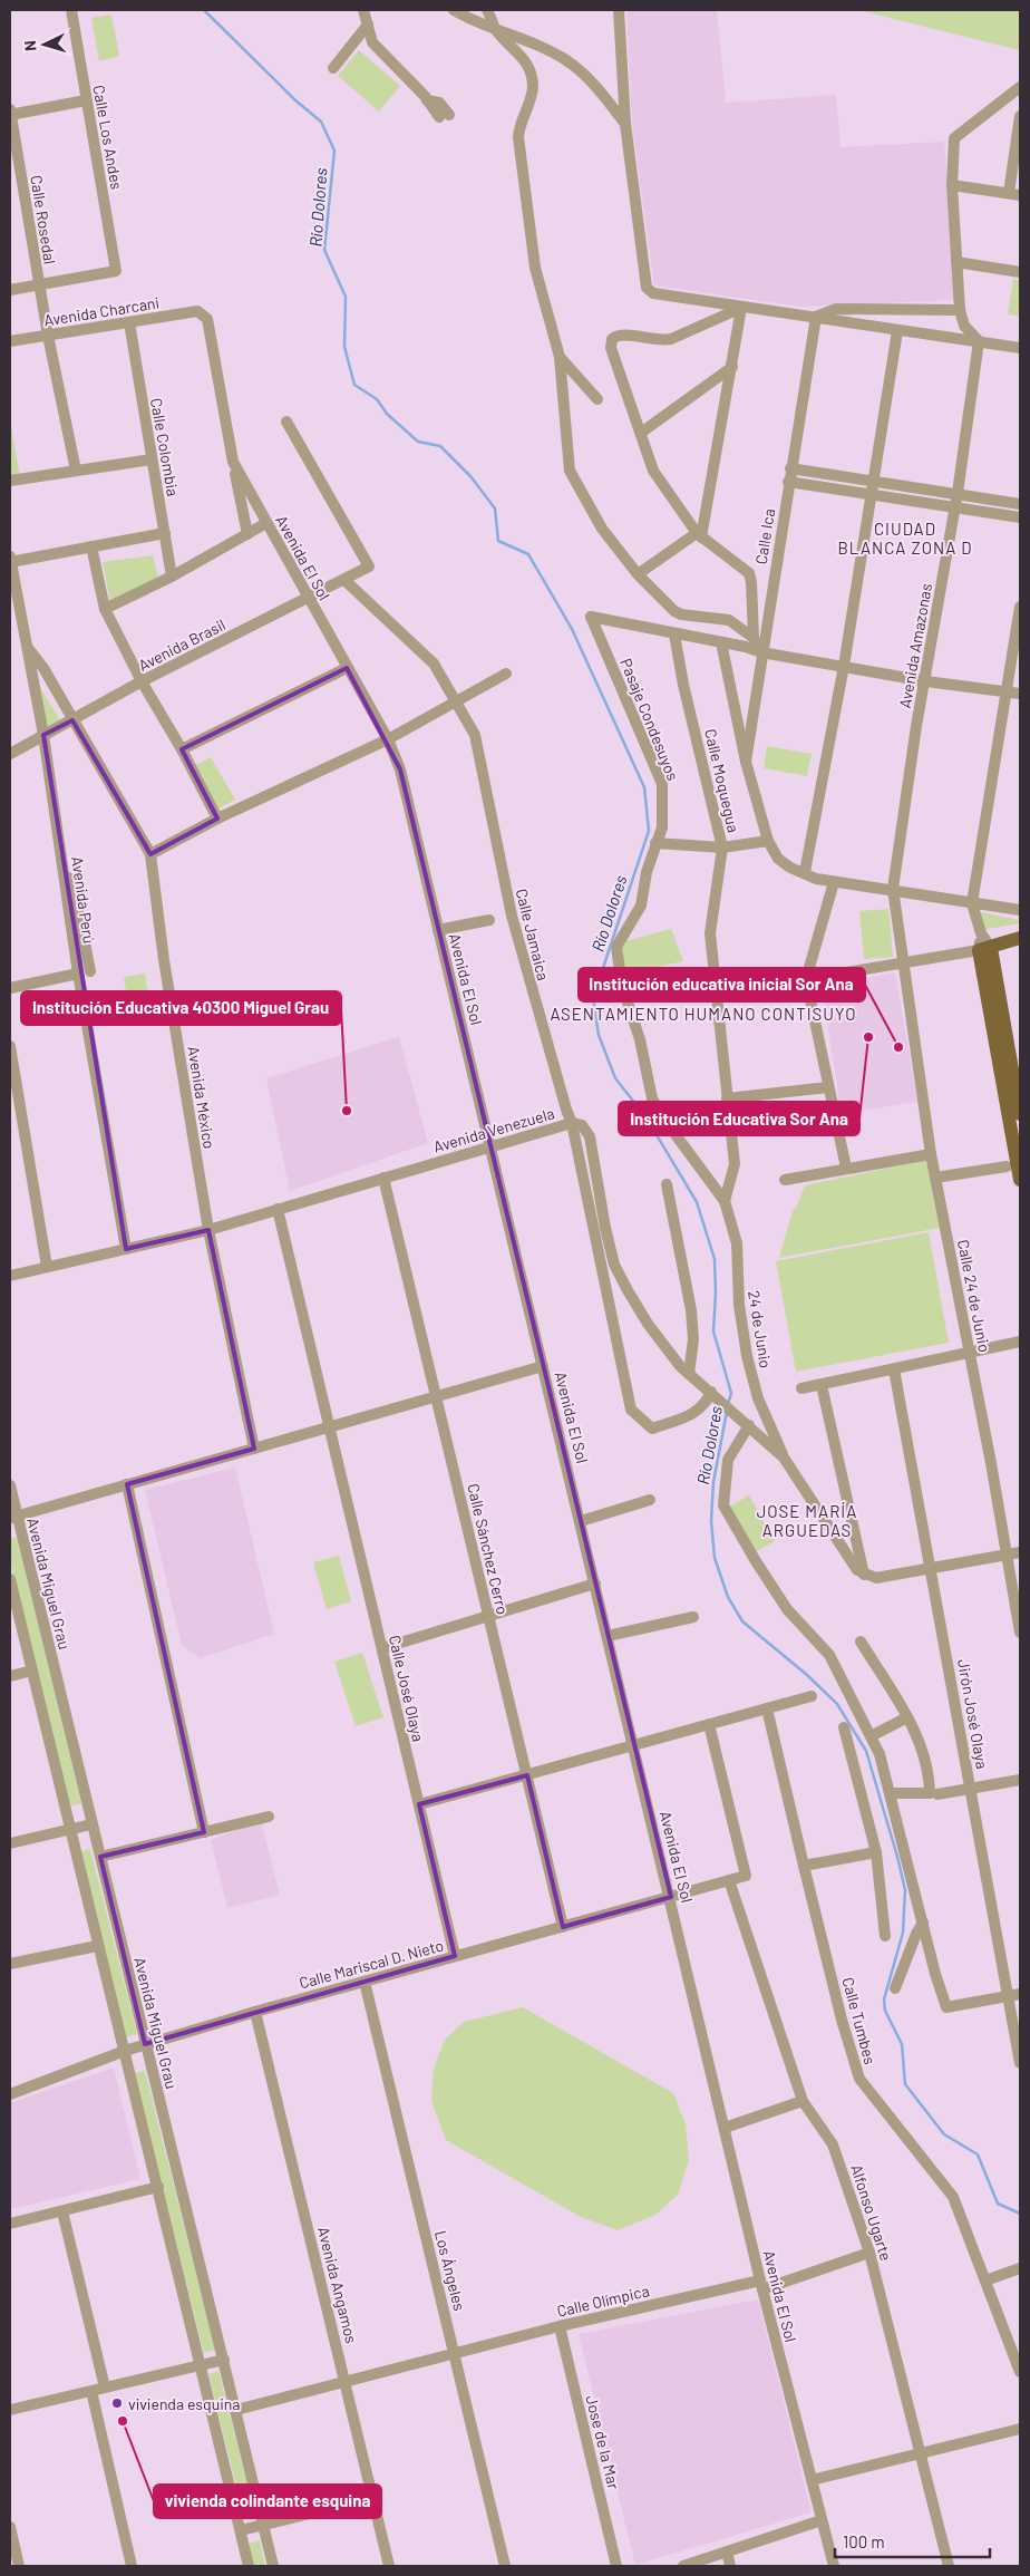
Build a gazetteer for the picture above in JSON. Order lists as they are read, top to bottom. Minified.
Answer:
{"streets":{"street":["Calle Los Andes","Calle Rosedal","Avenida Charcani","Calle Colombia","Calle Ica","Avenida El Sol","Avenida Brasil","Avenida Amazonas","Pasaje Condesuyos","Calle Moquegua","Avenida Perú","Calle Jamaica","Avenida México","Avenida Venezuela","Calle 24 de Junio","24 de Junio","Calle Sánchez Cerro","Avenida Miguel Grau","Calle José Olaya","Jirón José Olaya","Calle Mariscal D. Nieto","Calle Tumbes","Alfonso Ugarte","Los Ángeles","Avenida Angamos","Calle Olímpica","Jose de la Mar"]},"crossings":[["Calle Los Andes","Calle Rosedal"],["Calle Rosedal","Avenida Charcani"],["Avenida Charcani","Calle Colombia"],["Avenida Charcani","Avenida El Sol"],["Avenida El Sol","Avenida Brasil"],["Avenida El Sol","Avenida Venezuela"],["Avenida El Sol","Calle Mariscal D. Nieto"],["Avenida El Sol","Calle Olímpica"],["Avenida Brasil","Avenida Perú"],["Avenida Brasil","Calle Jamaica"],["Avenida Brasil","Avenida México"],["Avenida Amazonas","Calle 24 de Junio"],["Pasaje Condesuyos","Calle Moquegua"],["Pasaje Condesuyos","24 de Junio"],["Calle Moquegua","24 de Junio"],["Avenida Perú","Avenida México"],["Calle Jamaica","Avenida Venezuela"],["Avenida México","Avenida Venezuela"],["Avenida Venezuela","24 de Junio"],["Avenida Venezuela","Calle Sánchez Cerro"],["Avenida Venezuela","Calle José Olaya"],["Calle Sánchez Cerro","Calle Mariscal D. Nieto"],["Avenida Miguel Grau","Calle Mariscal D. Nieto"],["Avenida Miguel Grau","Calle Olímpica"],["Calle José Olaya","Calle Mariscal D. Nieto"],["Calle Mariscal D. Nieto","Alfonso Ugarte"],["Calle Mariscal D. Nieto","Los Ángeles"],["Calle Mariscal D. Nieto","Avenida Angamos"],["Alfonso Ugarte","Calle Olímpica"],["Los Ángeles","Calle Olímpica"],["Avenida Angamos","Calle Olímpica"],["Calle Olímpica","Jose de la Mar"]],"districts":["CIUDAD BLANCA ZONA D","ASENTAMIENTO HUMANO CONTISUYO","JOSE MARÍA ARGUEDAS"],"water":["Río Dolores"],"places":["Institución Educativa Sor Ana","Institución educativa inicial Sor Ana","Institución Educativa 40300 Miguel Grau","vivienda esquina","vivienda colindante esquina"],"scale_bar":"100 m","north":"left"}
